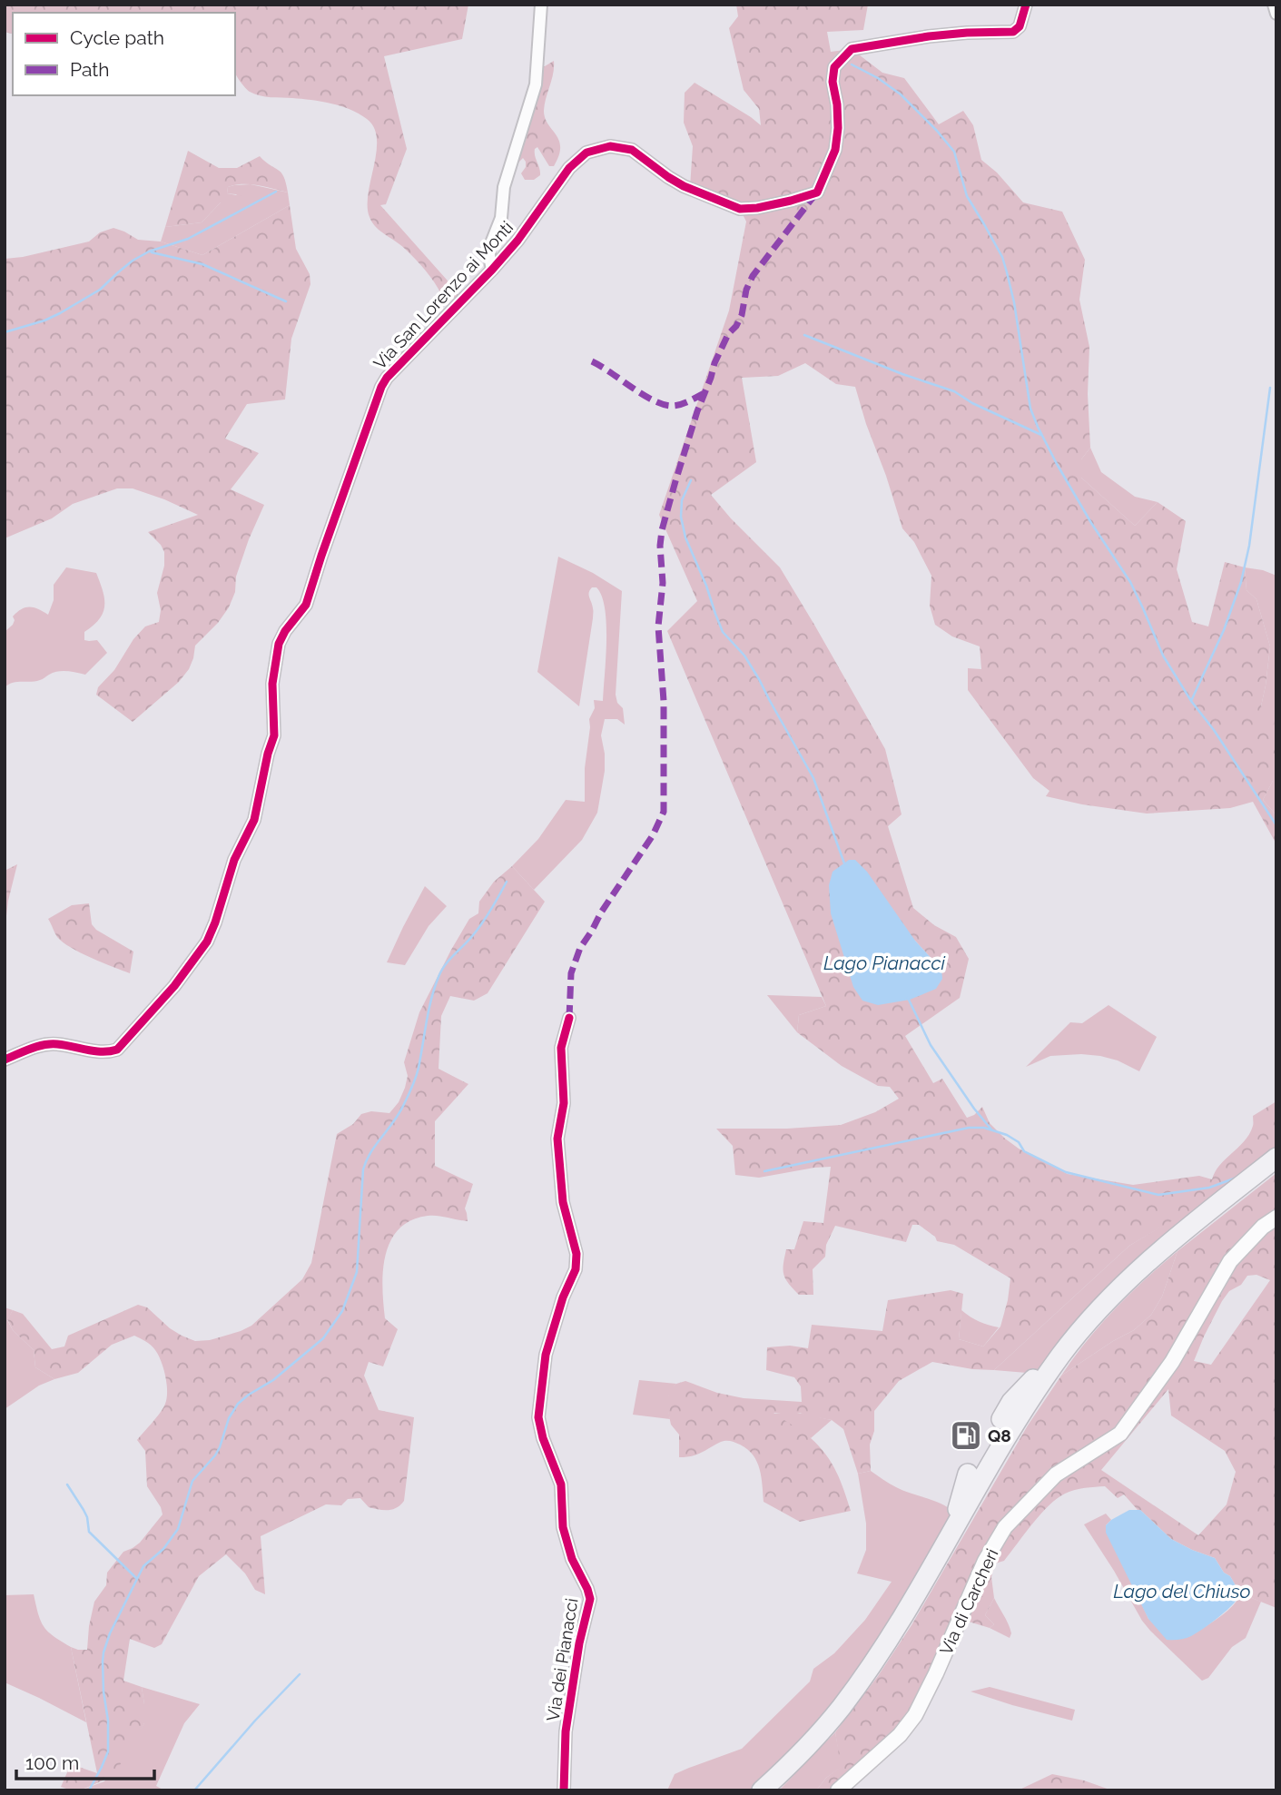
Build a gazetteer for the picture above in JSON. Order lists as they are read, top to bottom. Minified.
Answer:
{"streets":{"street":["Via San Lorenzo ai Monti","Via di Carcheri","Via dei Pianacci"]},"water":["Lago Pianacci","Lago del Chiuso"],"places":{"fuel station":["Q8"]},"legend":["Cycle path","Path"],"scale_bar":"100 m"}
